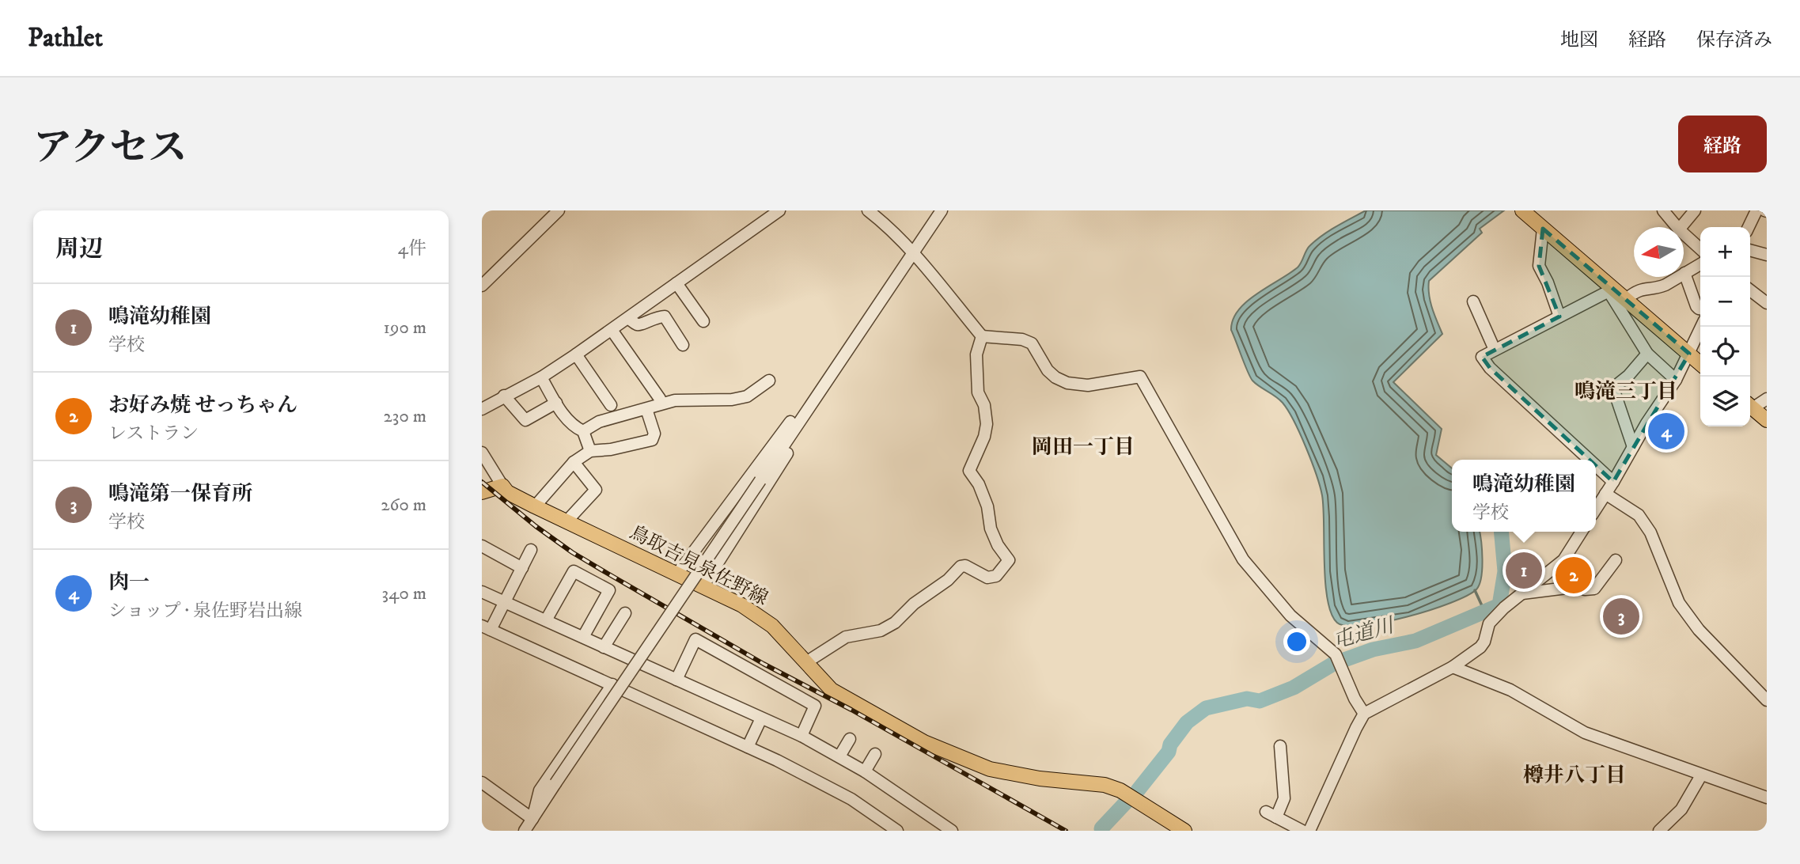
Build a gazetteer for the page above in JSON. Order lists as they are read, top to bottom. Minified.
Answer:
{"streets":{"main road":["鳥取吉見泉佐野線"]},"districts":["鳴滝三丁目","岡田一丁目","樽井八丁目"],"water":["屯道川"],"north":"left","page":{"header":"Pathlet","nav":["地図","経路","保存済み"],"title":"アクセス","buttons":"経路","heading":["周辺","4件"],"map_buttons":["+","−"],"list":[{"mark":"1","name":"鳴滝幼稚園","note":"学校","value":"190 m"},{"mark":"2","name":"お好み焼 せっちゃん","note":"レストラン","value":"230 m"},{"mark":"3","name":"鳴滝第一保育所","note":"学校","value":"260 m"},{"mark":"4","name":"肉一","note":"ショップ · 泉佐野岩出線","value":"340 m"}],"pins":["4","1","2","3"],"popup":["鳴滝幼稚園","学校"]}}
